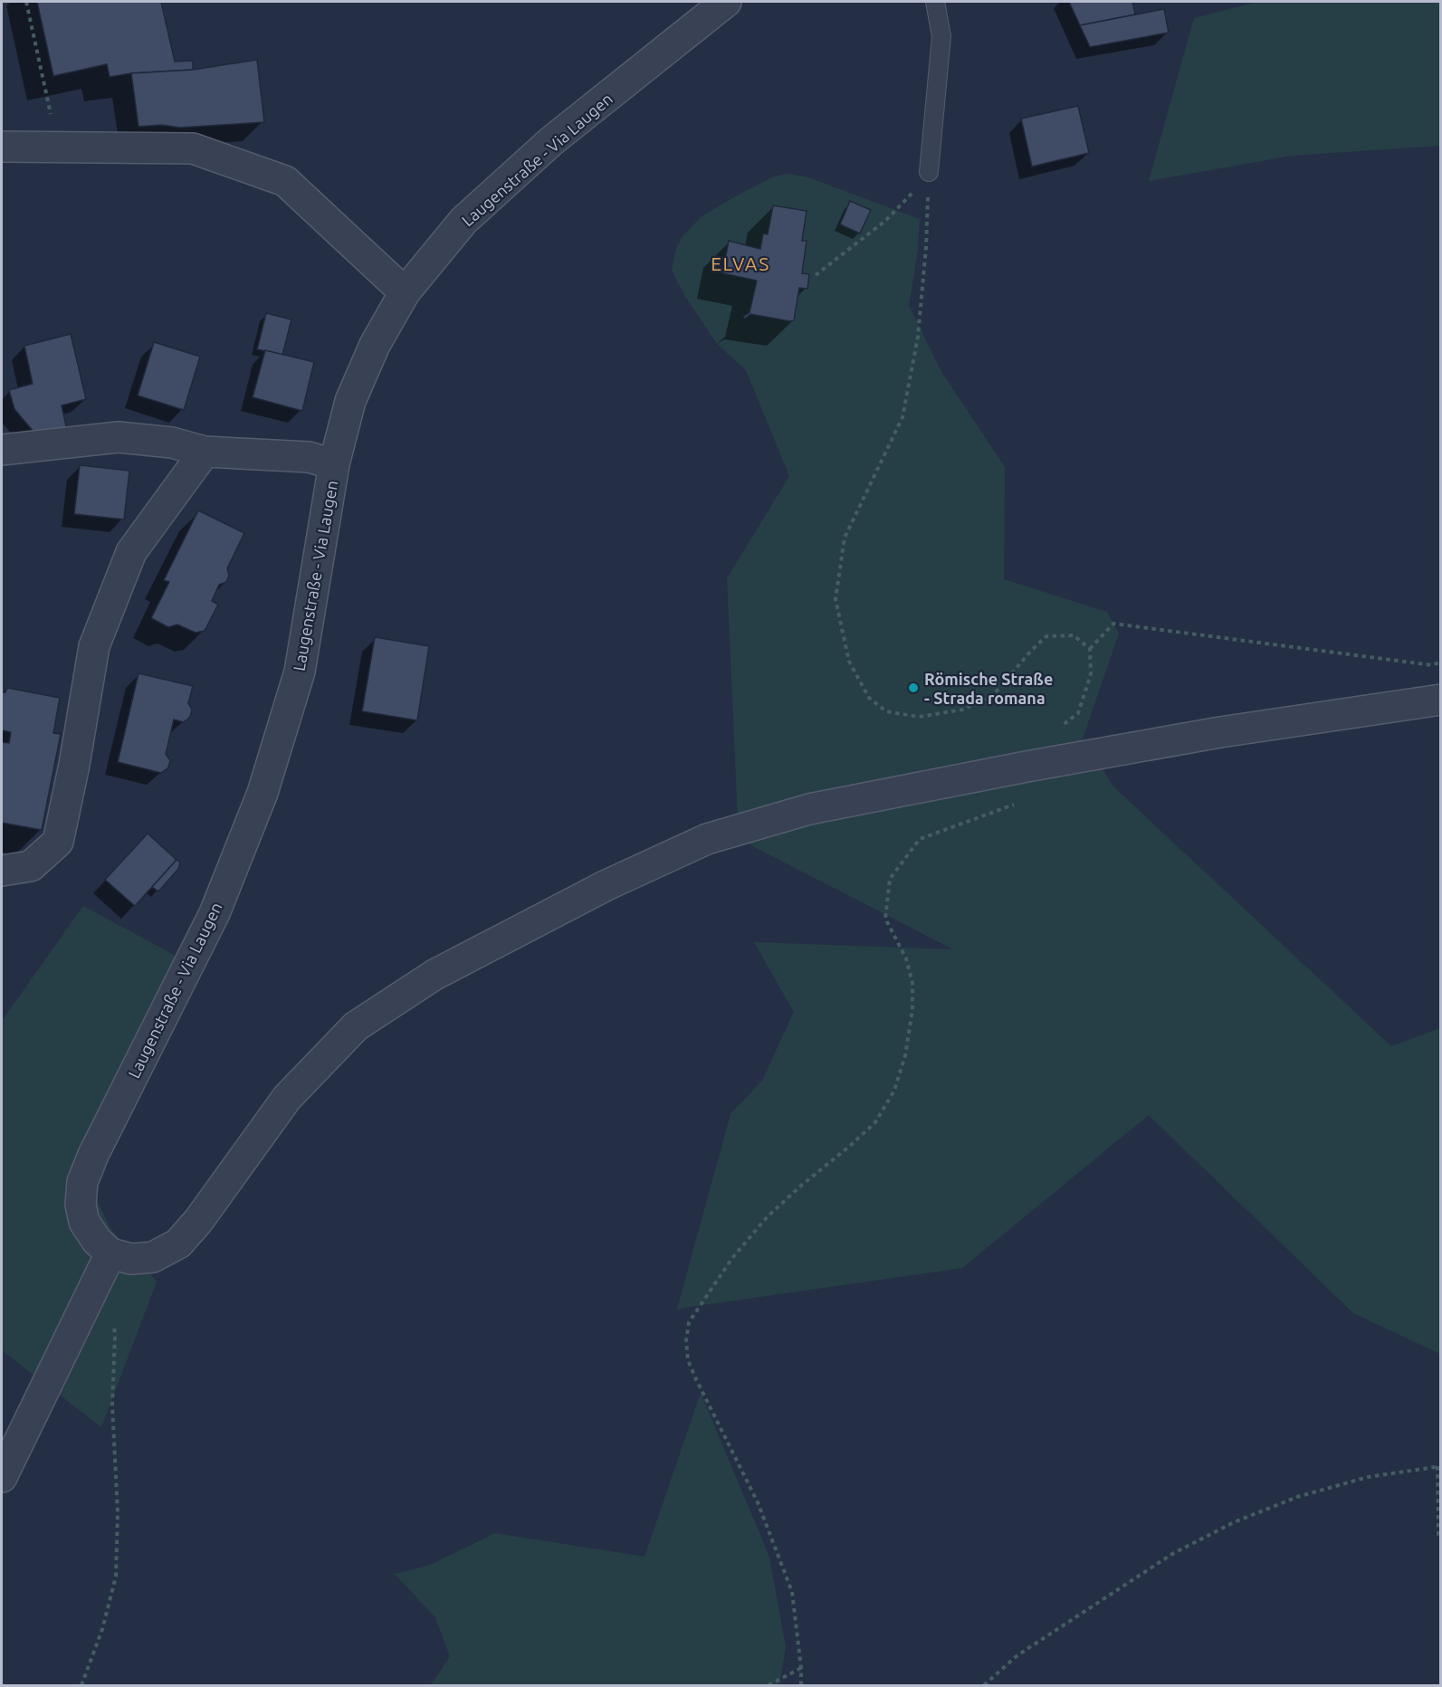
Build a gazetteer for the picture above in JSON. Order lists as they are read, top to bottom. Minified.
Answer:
{"streets":{"street":["Laugenstraße - Via Laugen"]},"districts":["ELVAS"],"places":["Römische Straße - Strada romana"]}
